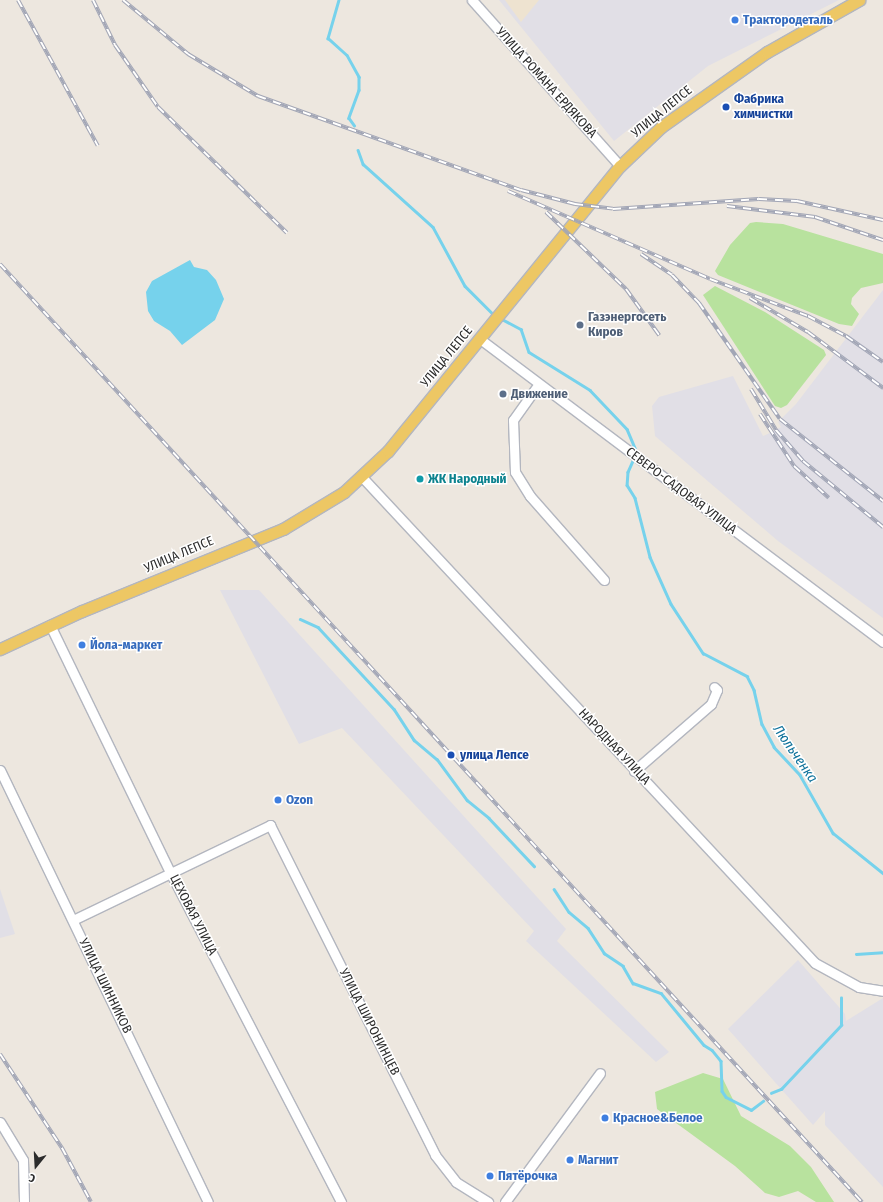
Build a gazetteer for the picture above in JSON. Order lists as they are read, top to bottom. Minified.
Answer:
{"streets":{"main road":["УЛИЦА ЛЕПСЕ"],"street":["УЛИЦА РОМАНА ЕРДЯКОВА","СЕВЕРО-САДОВАЯ УЛИЦА","НАРОДНАЯ УЛИЦА","ЦЕХОВАЯ УЛИЦА","УЛИЦА ШИННИКОВ","УЛИЦА ШИРОНИНЦЕВ"]},"crossings":[["УЛИЦА РОМАНА ЕРДЯКОВА","УЛИЦА ЛЕПСЕ"],["УЛИЦА ЛЕПСЕ","СЕВЕРО-САДОВАЯ УЛИЦА"],["УЛИЦА ЛЕПСЕ","НАРОДНАЯ УЛИЦА"],["УЛИЦА ЛЕПСЕ","ЦЕХОВАЯ УЛИЦА"],["ЦЕХОВАЯ УЛИЦА","УЛИЦА ШИРОНИНЦЕВ"]],"water":["Люльченка"],"places":["Трактородеталь","Фабрика химчистки","Газэнергосеть Киров","Движение","ЖК Народный","Йола-маркет","улица Лепсе","Ozon","Красное&Белое","Магнит","Пятёрочка"],"north":"bottom"}
